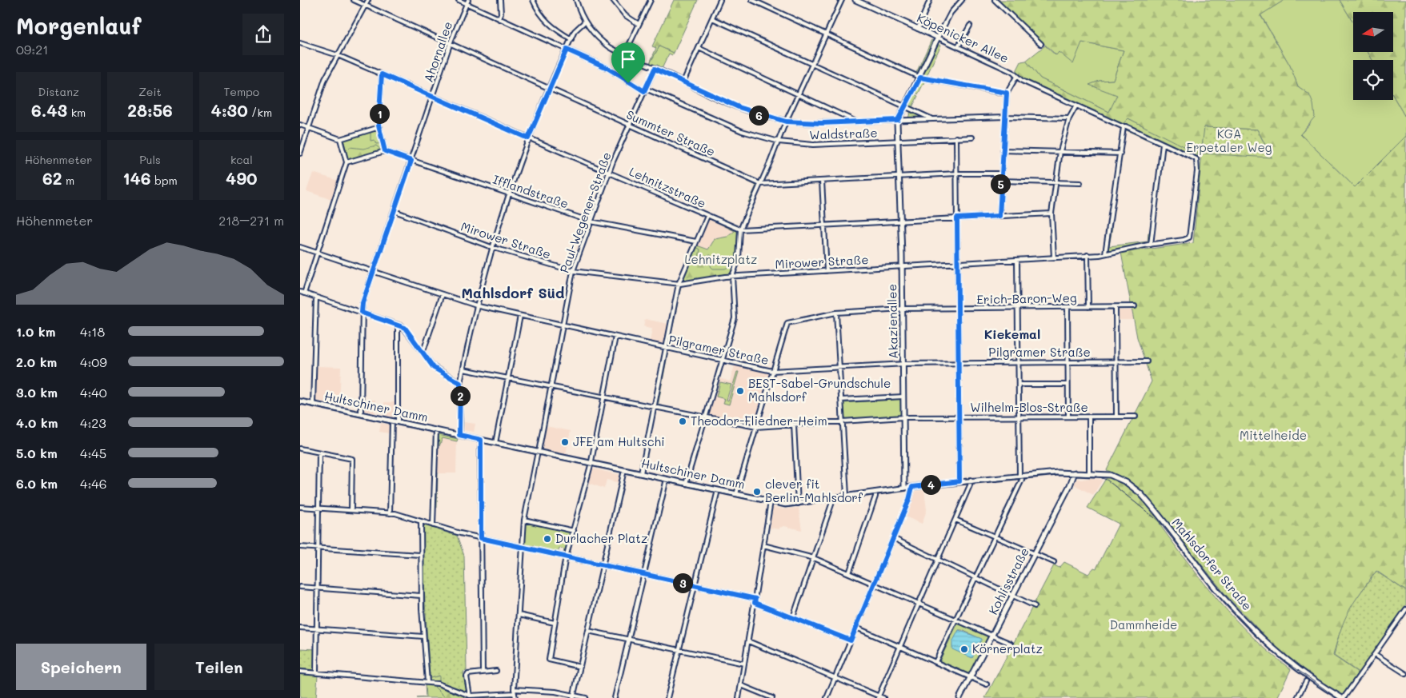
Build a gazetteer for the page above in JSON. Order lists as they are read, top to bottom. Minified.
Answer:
{"streets":{"main road":["Köpenicker Allee","Akazienallee","Hultschiner Damm","Mahlsdorfer Straße","Kohlisstraße"],"street":["Ahornallee","Summter Straße","Waldstraße","Lehnitzstraße","Ifflandstraße","Paul-Wegener-Straße","Mirower Straße","Erich-Baron-Weg","Pilgramer Straße","Wilhelm-Blos-Straße"]},"crossings":[["Köpenicker Allee","Mirower Straße"],["Ahornallee","Summter Straße"],["Ahornallee","Waldstraße"],["Ahornallee","Lehnitzstraße"],["Ahornallee","Ifflandstraße"],["Ahornallee","Mirower Straße"],["Ahornallee","Pilgramer Straße"],["Ahornallee","Hultschiner Damm"],["Summter Straße","Paul-Wegener-Straße"],["Summter Straße","Akazienallee"],["Waldstraße","Paul-Wegener-Straße"],["Waldstraße","Akazienallee"],["Lehnitzstraße","Paul-Wegener-Straße"],["Lehnitzstraße","Akazienallee"],["Ifflandstraße","Paul-Wegener-Straße"],["Paul-Wegener-Straße","Mirower Straße"],["Paul-Wegener-Straße","Pilgramer Straße"],["Paul-Wegener-Straße","Hultschiner Damm"],["Paul-Wegener-Straße","Wilhelm-Blos-Straße"],["Mirower Straße","Akazienallee"],["Erich-Baron-Weg","Akazienallee"],["Erich-Baron-Weg","Pilgramer Straße"],["Erich-Baron-Weg","Hultschiner Damm"],["Erich-Baron-Weg","Wilhelm-Blos-Straße"],["Akazienallee","Pilgramer Straße"],["Akazienallee","Hultschiner Damm"],["Akazienallee","Wilhelm-Blos-Straße"],["Hultschiner Damm","Mahlsdorfer Straße"],["Hultschiner Damm","Kohlisstraße"]],"districts":["Mahlsdorf Süd","Kiekemal"],"parks":["KGA Erpetaler Weg","Lehnitzplatz","Mittelheide","Dammheide"],"places":["BEST-Sabel-Grundschule Mahlsdorf","Theodor-Fliedner-Heim","JFE am Hultschi","clever fit Berlin-Mahlsdorf","Durlacher Platz","Körnerplatz"],"north":"left","page":{"heading":["Morgenlauf","09:21"],"stats":[["Distanz","6.43 km"],["Zeit","28:56"],["Tempo","4:30 /km"],["Höhenmeter","62 m"],["Puls","146 bpm"],["kcal","490"]],"pins":["1","6","5","2","4","3"],"chart":["Höhenmeter","218–271 m"],"list":[{"name":"1.0 km","note":"4:18"},{"name":"2.0 km","note":"4:09"},{"name":"3.0 km","note":"4:40"},{"name":"4.0 km","note":"4:23"},{"name":"5.0 km","note":"4:45"},{"name":"6.0 km","note":"4:46"}],"buttons":["Speichern","Teilen"]}}
